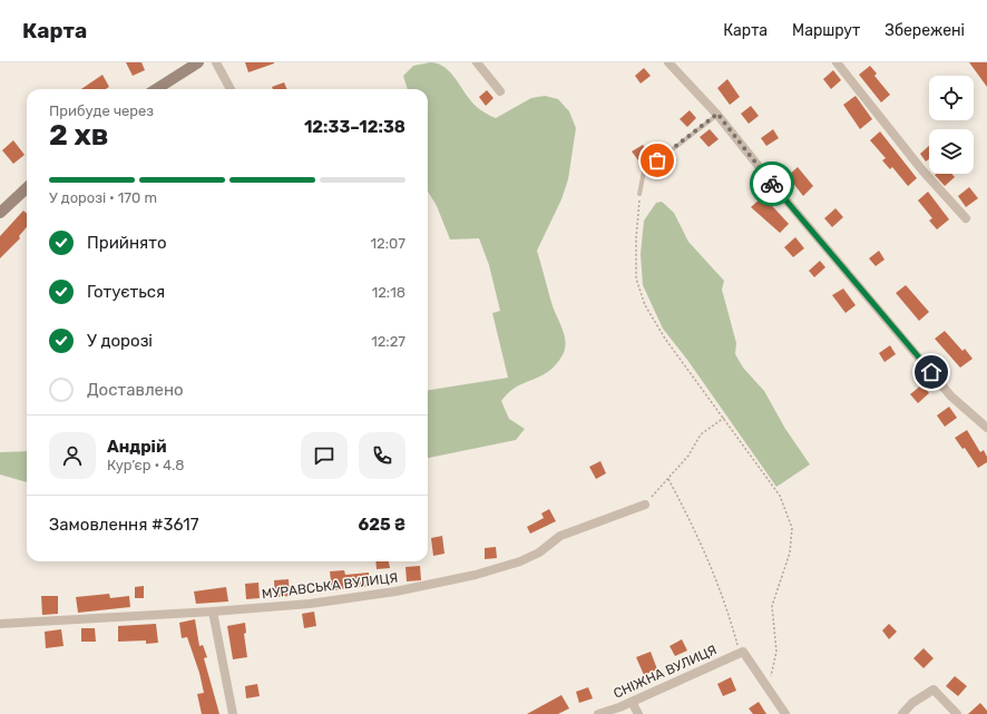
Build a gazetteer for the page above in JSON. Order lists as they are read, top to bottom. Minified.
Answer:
{"streets":{"street":["МУРАВСЬКА ВУЛИЦЯ","СНІЖНА ВУЛИЦЯ"]},"page":{"header":"Карта","nav":["Карта","Маршрут","Збережені"],"heading":["2 хв","Прибуде через","12:33–12:38"],"panel":["Андрій","Кур’єр · 4.8","Замовлення #3617","625 ₴"],"bar":"У дорозі · 170 m","list":[["Прийнято","12:07"],["Готується","12:18"],["У дорозі","12:27"],"Доставлено"]}}
